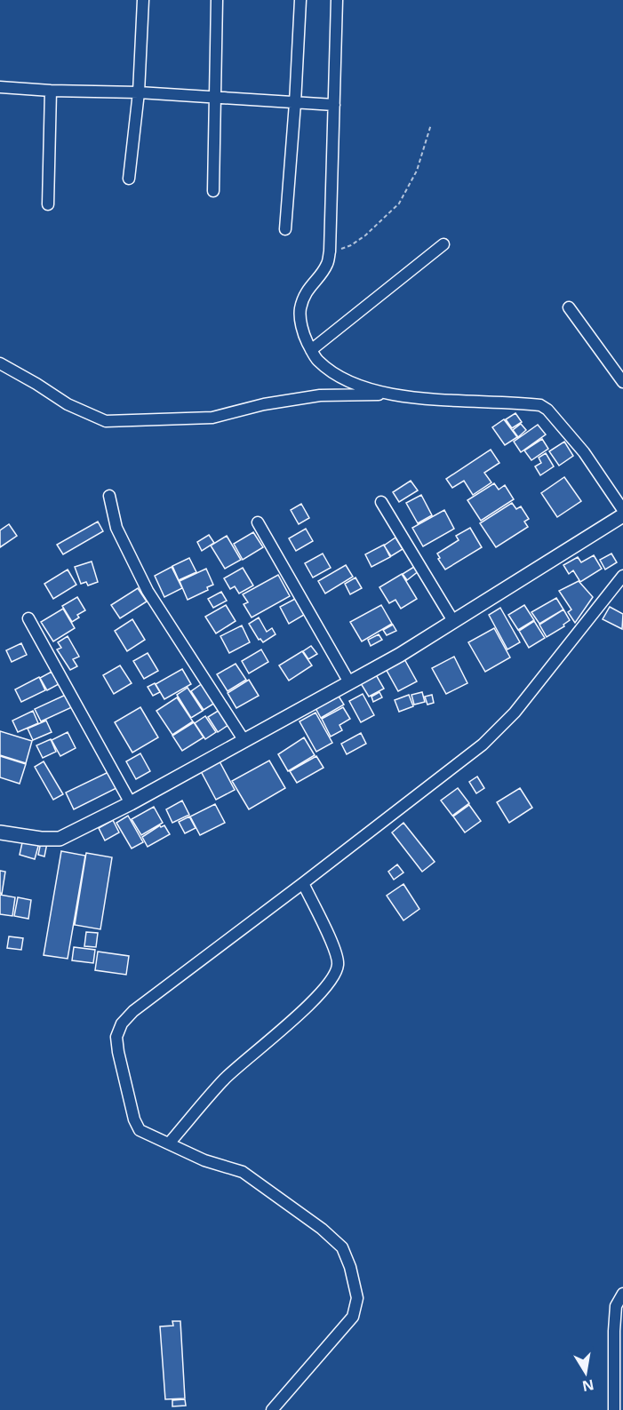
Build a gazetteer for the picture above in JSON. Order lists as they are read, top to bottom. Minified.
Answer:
{"north":"bottom"}
